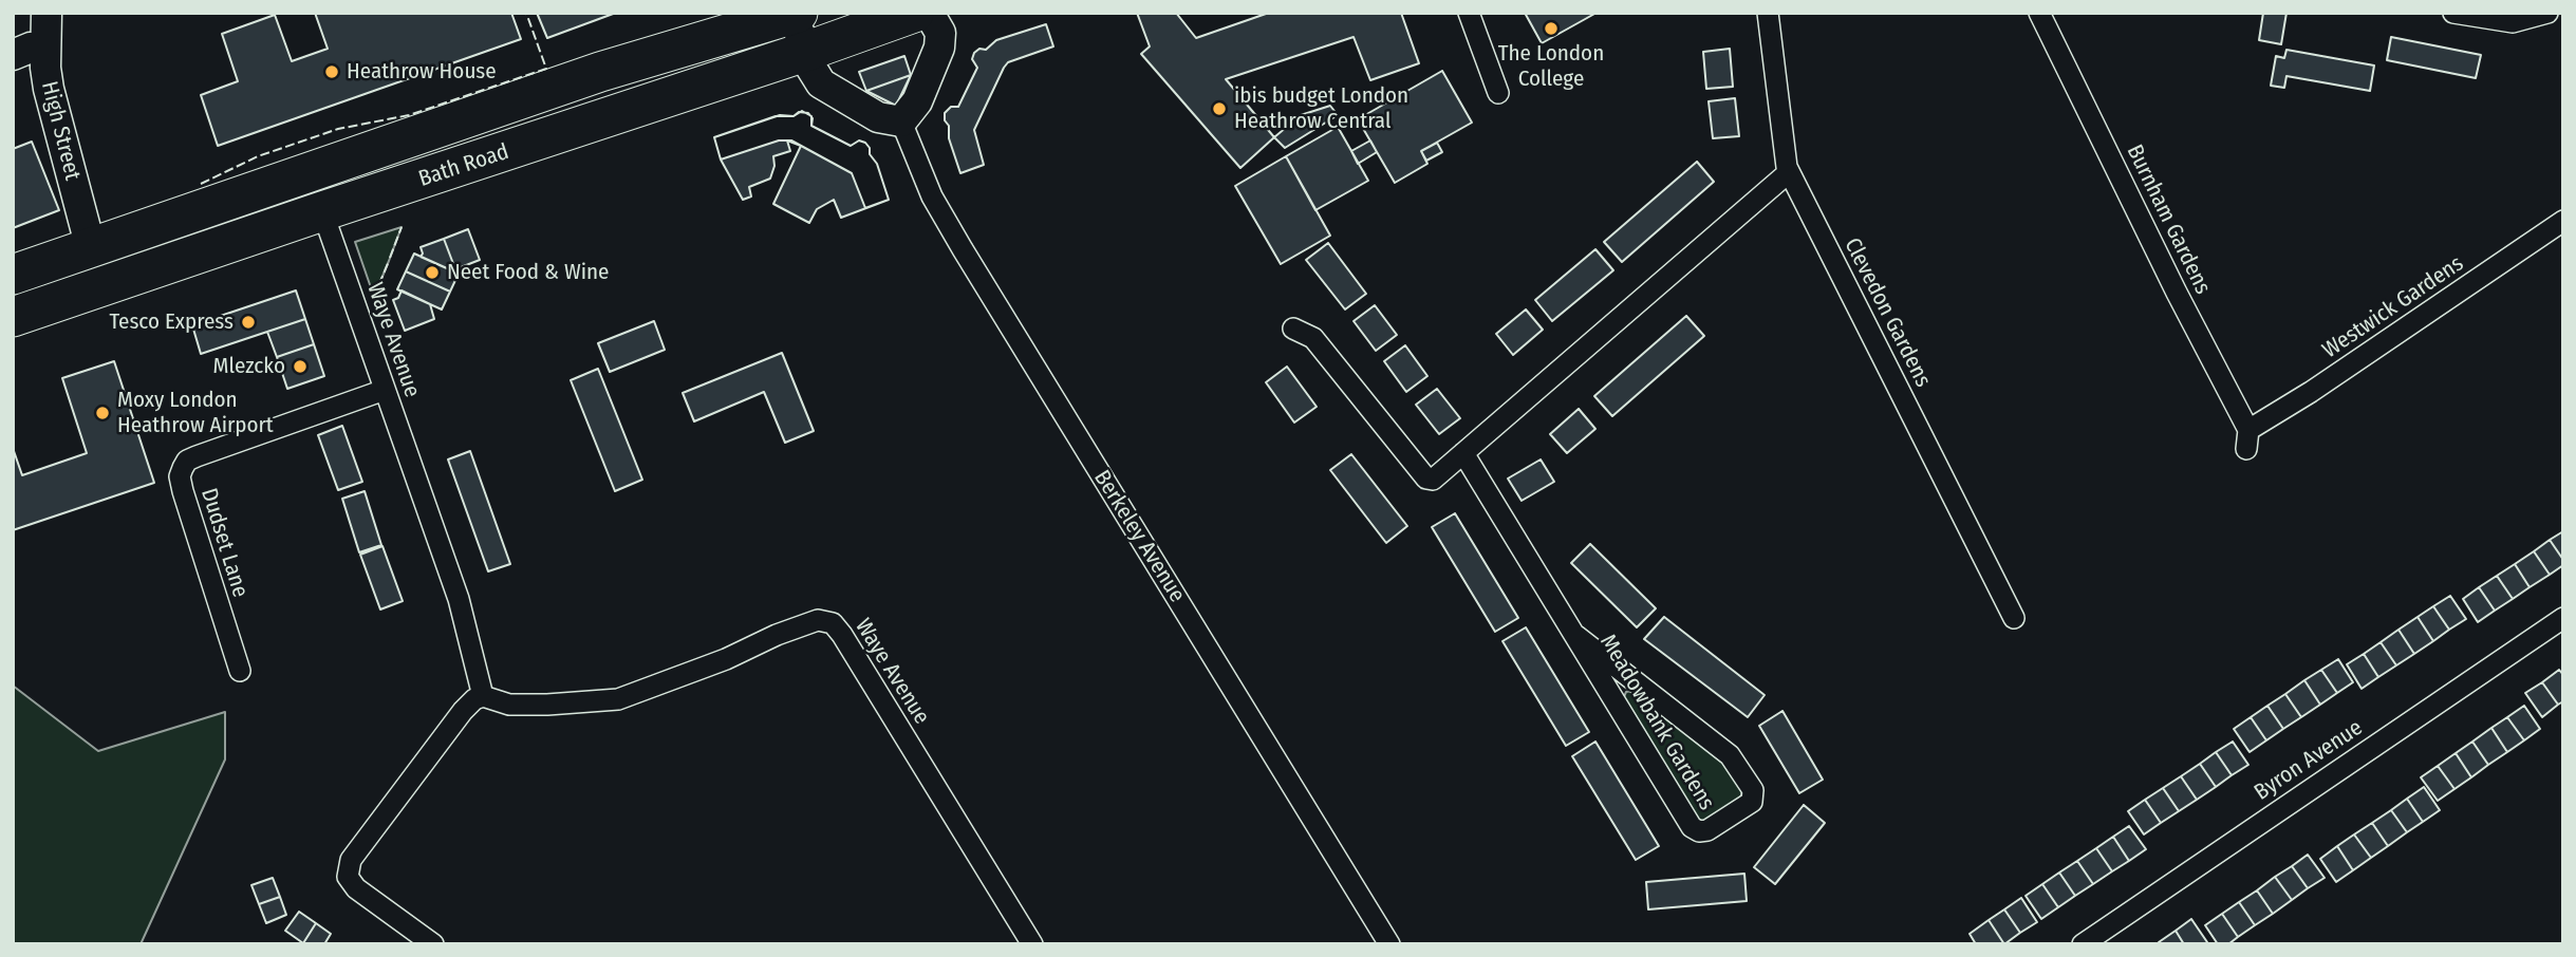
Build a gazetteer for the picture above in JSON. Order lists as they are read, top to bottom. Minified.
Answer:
{"streets":{"highway":["Bath Road"],"street":["High Street","Burnham Gardens","Westwick Gardens","Clevedon Gardens","Waye Avenue","Berkeley Avenue","Dudset Lane","Meadowbank Gardens","Byron Avenue"]},"crossings":[["High Street","Bath Road"],["Bath Road","Waye Avenue"],["Burnham Gardens","Westwick Gardens"],["Waye Avenue","Dudset Lane"]],"places":["The London College","Heathrow House","ibis budget London Heathrow Central","Neet Food & Wine","Tesco Express","Mlezcko","Moxy London Heathrow Airport"]}
